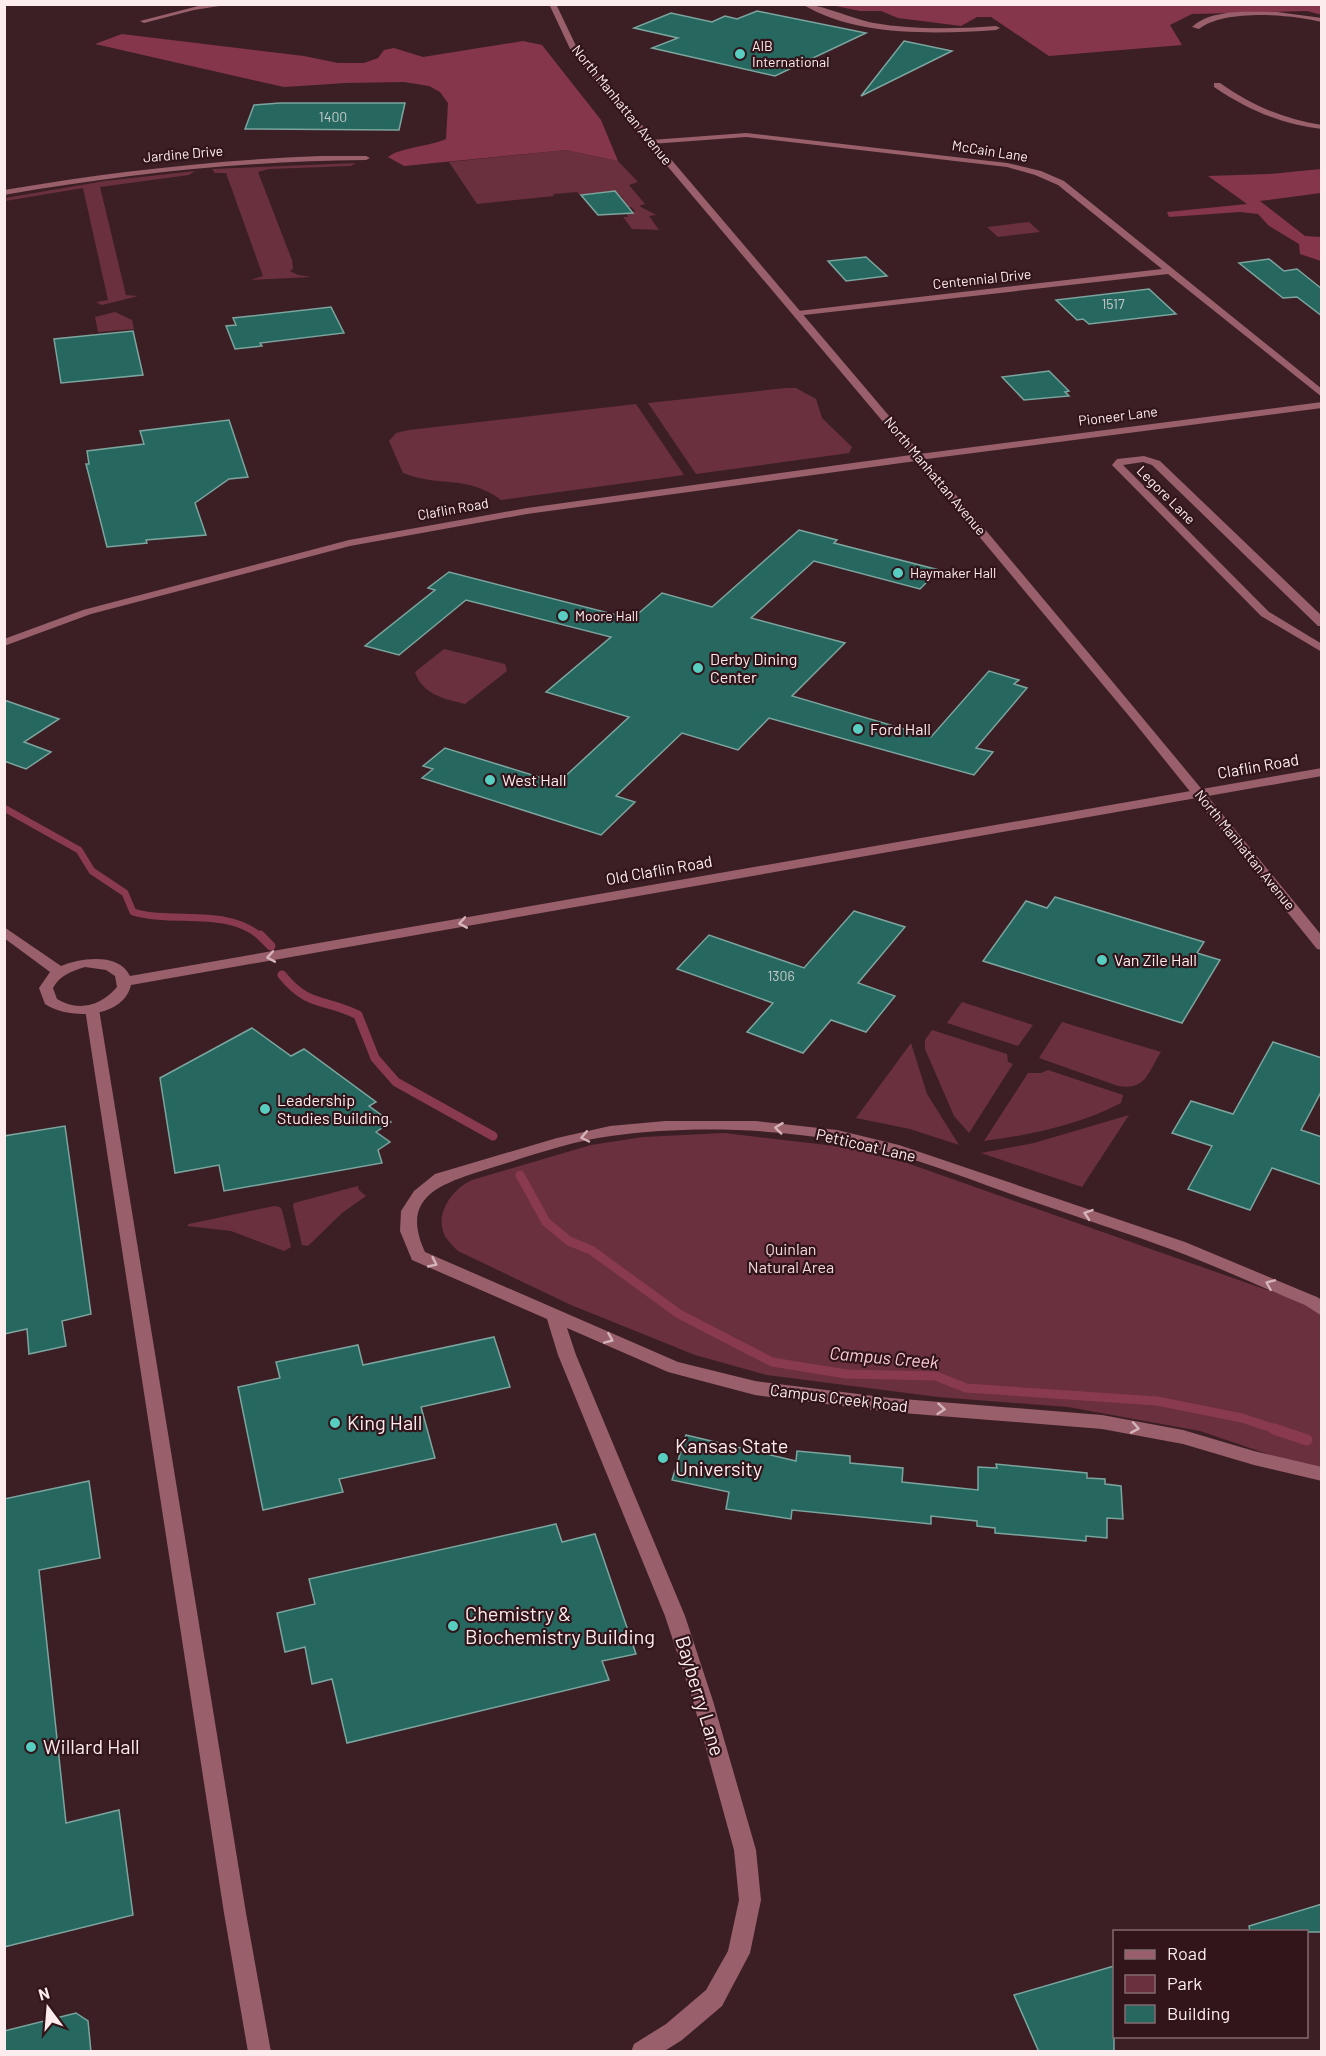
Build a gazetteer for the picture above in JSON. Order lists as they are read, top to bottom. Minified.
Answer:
{"streets":{"street":["North Manhattan Avenue","McCain Lane","Jardine Drive","Centennial Drive","Pioneer Lane","Legore Lane","Claflin Road","Old Claflin Road","Petticoat Lane","Campus Creek Road","Bayberry Lane"]},"crossings":[["North Manhattan Avenue","McCain Lane"],["North Manhattan Avenue","Centennial Drive"],["North Manhattan Avenue","Pioneer Lane"],["North Manhattan Avenue","Claflin Road"],["North Manhattan Avenue","Old Claflin Road"],["McCain Lane","Centennial Drive"],["Pioneer Lane","Claflin Road"],["Claflin Road","Old Claflin Road"],["Petticoat Lane","Campus Creek Road"],["Campus Creek Road","Bayberry Lane"]],"one_way":["Old Claflin Road","Petticoat Lane","Campus Creek Road"],"water":["Campus Creek"],"parks":["Quinlan Natural Area"],"places":["AIB International","Haymaker Hall","Moore Hall","Derby Dining Center","Ford Hall","West Hall","Van Zile Hall","Leadership Studies Building","King Hall","Kansas State University","Chemistry & Biochemistry Building","Willard Hall"],"house_numbers":["1400","1517","1306"],"legend":["Road","Park","Building"],"north":"top"}
